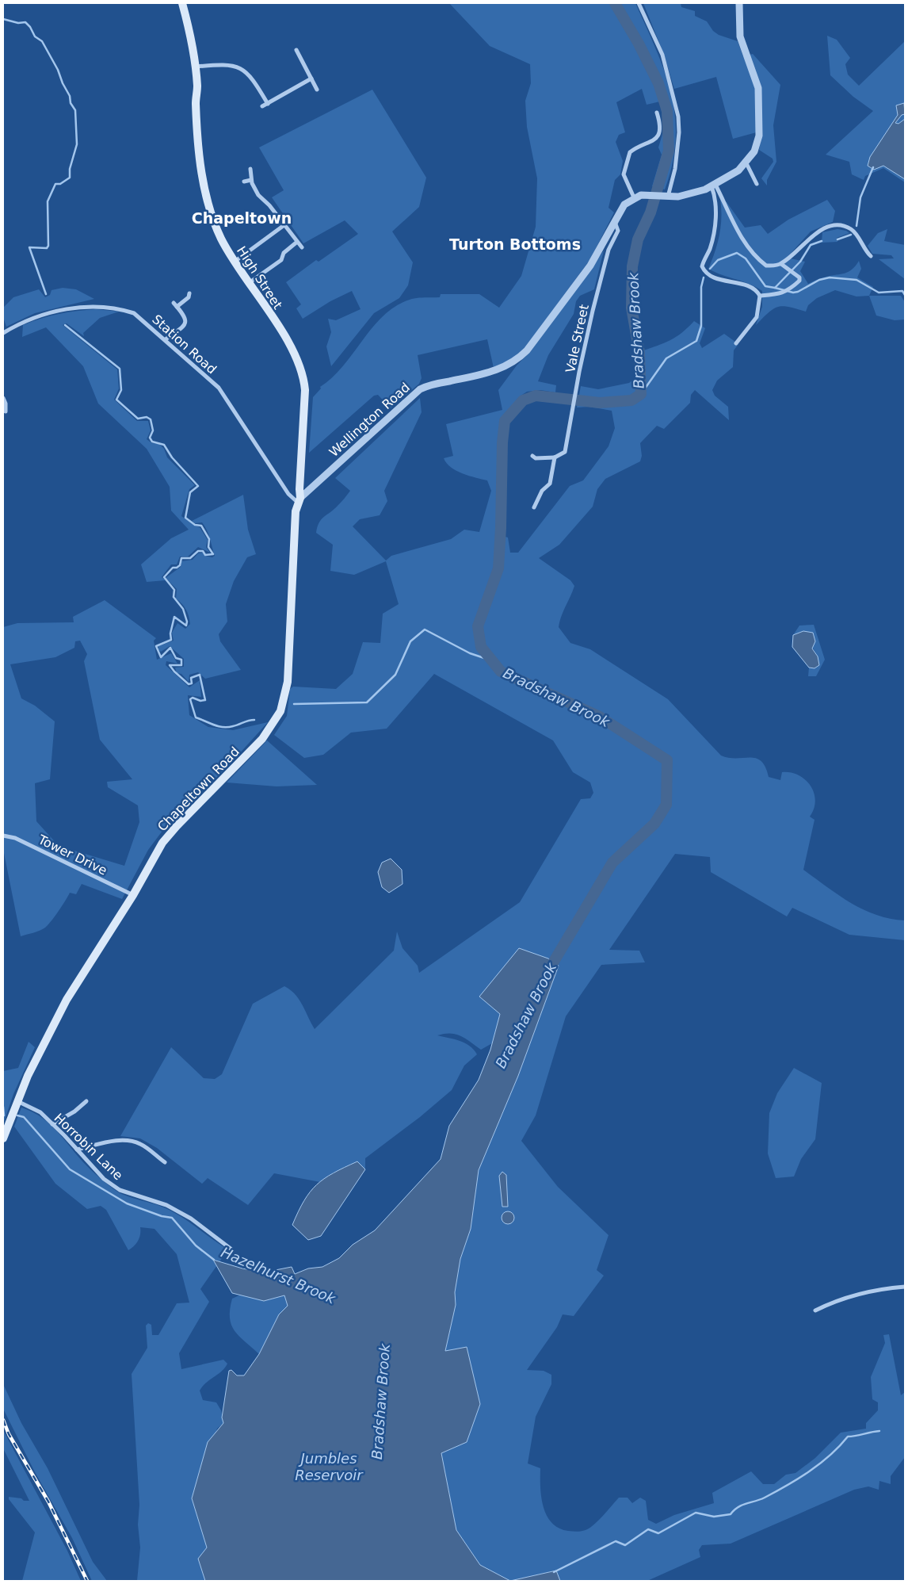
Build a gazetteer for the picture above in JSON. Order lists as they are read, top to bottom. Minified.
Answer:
{"streets":{"main road":["High Street","Chapeltown Road"],"street":["Vale Street","Station Road","Wellington Road","Tower Drive","Horrobin Lane"]},"crossings":[["High Street","Station Road"],["High Street","Wellington Road"],["High Street","Chapeltown Road"],["Vale Street","Wellington Road"],["Station Road","Wellington Road"],["Station Road","Chapeltown Road"],["Wellington Road","Chapeltown Road"],["Chapeltown Road","Tower Drive"],["Chapeltown Road","Horrobin Lane"]],"districts":["Chapeltown","Turton Bottoms"],"water":["Bradshaw Brook","Hazelhurst Brook","Jumbles Reservoir"]}
